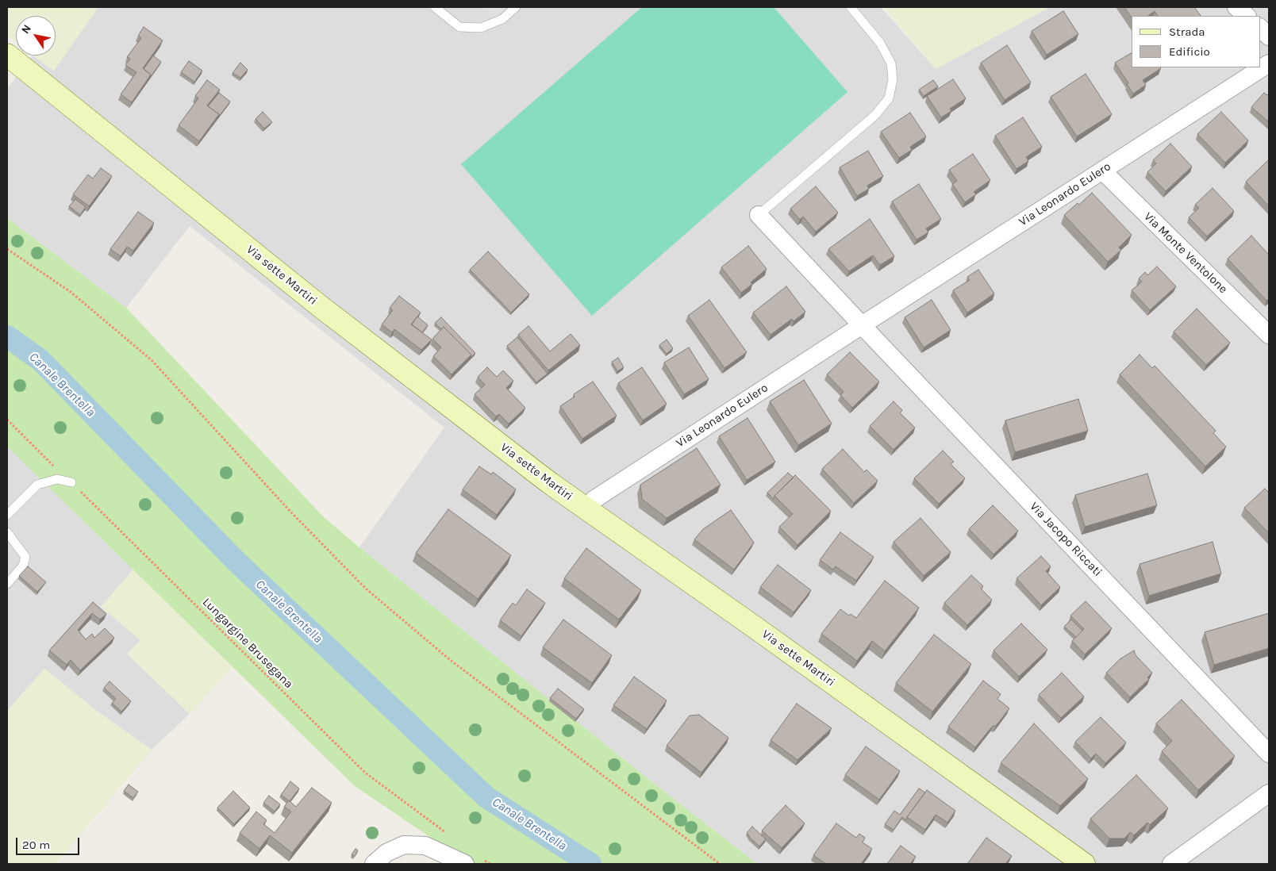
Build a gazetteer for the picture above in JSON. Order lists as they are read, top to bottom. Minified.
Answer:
{"streets":{"main road":["Via sette Martiri"],"street":["Via Leonardo Eulero","Via Monte Ventolone","Via Jacopo Riccati"],"path":["Lungargine Brusegana"]},"crossings":[["Via Leonardo Eulero","Via Monte Ventolone"],["Via Leonardo Eulero","Via sette Martiri"],["Via Leonardo Eulero","Via Jacopo Riccati"]],"water":["Canale Brentella"],"legend":["Strada","Edificio"],"scale_bar":"20 m","north":"top left"}
